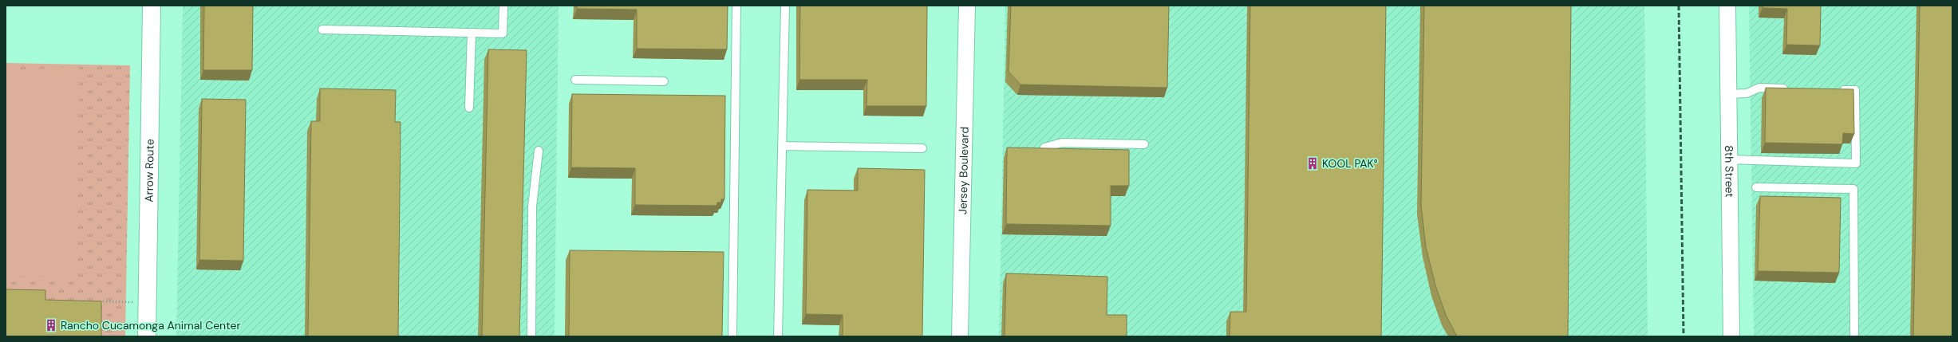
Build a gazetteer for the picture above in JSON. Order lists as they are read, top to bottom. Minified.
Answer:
{"streets":{"main road":["Arrow Route"],"street":["8th Street","Jersey Boulevard"]},"places":{"building":["KOOL PAK°","Rancho Cucamonga Animal Center"]}}
